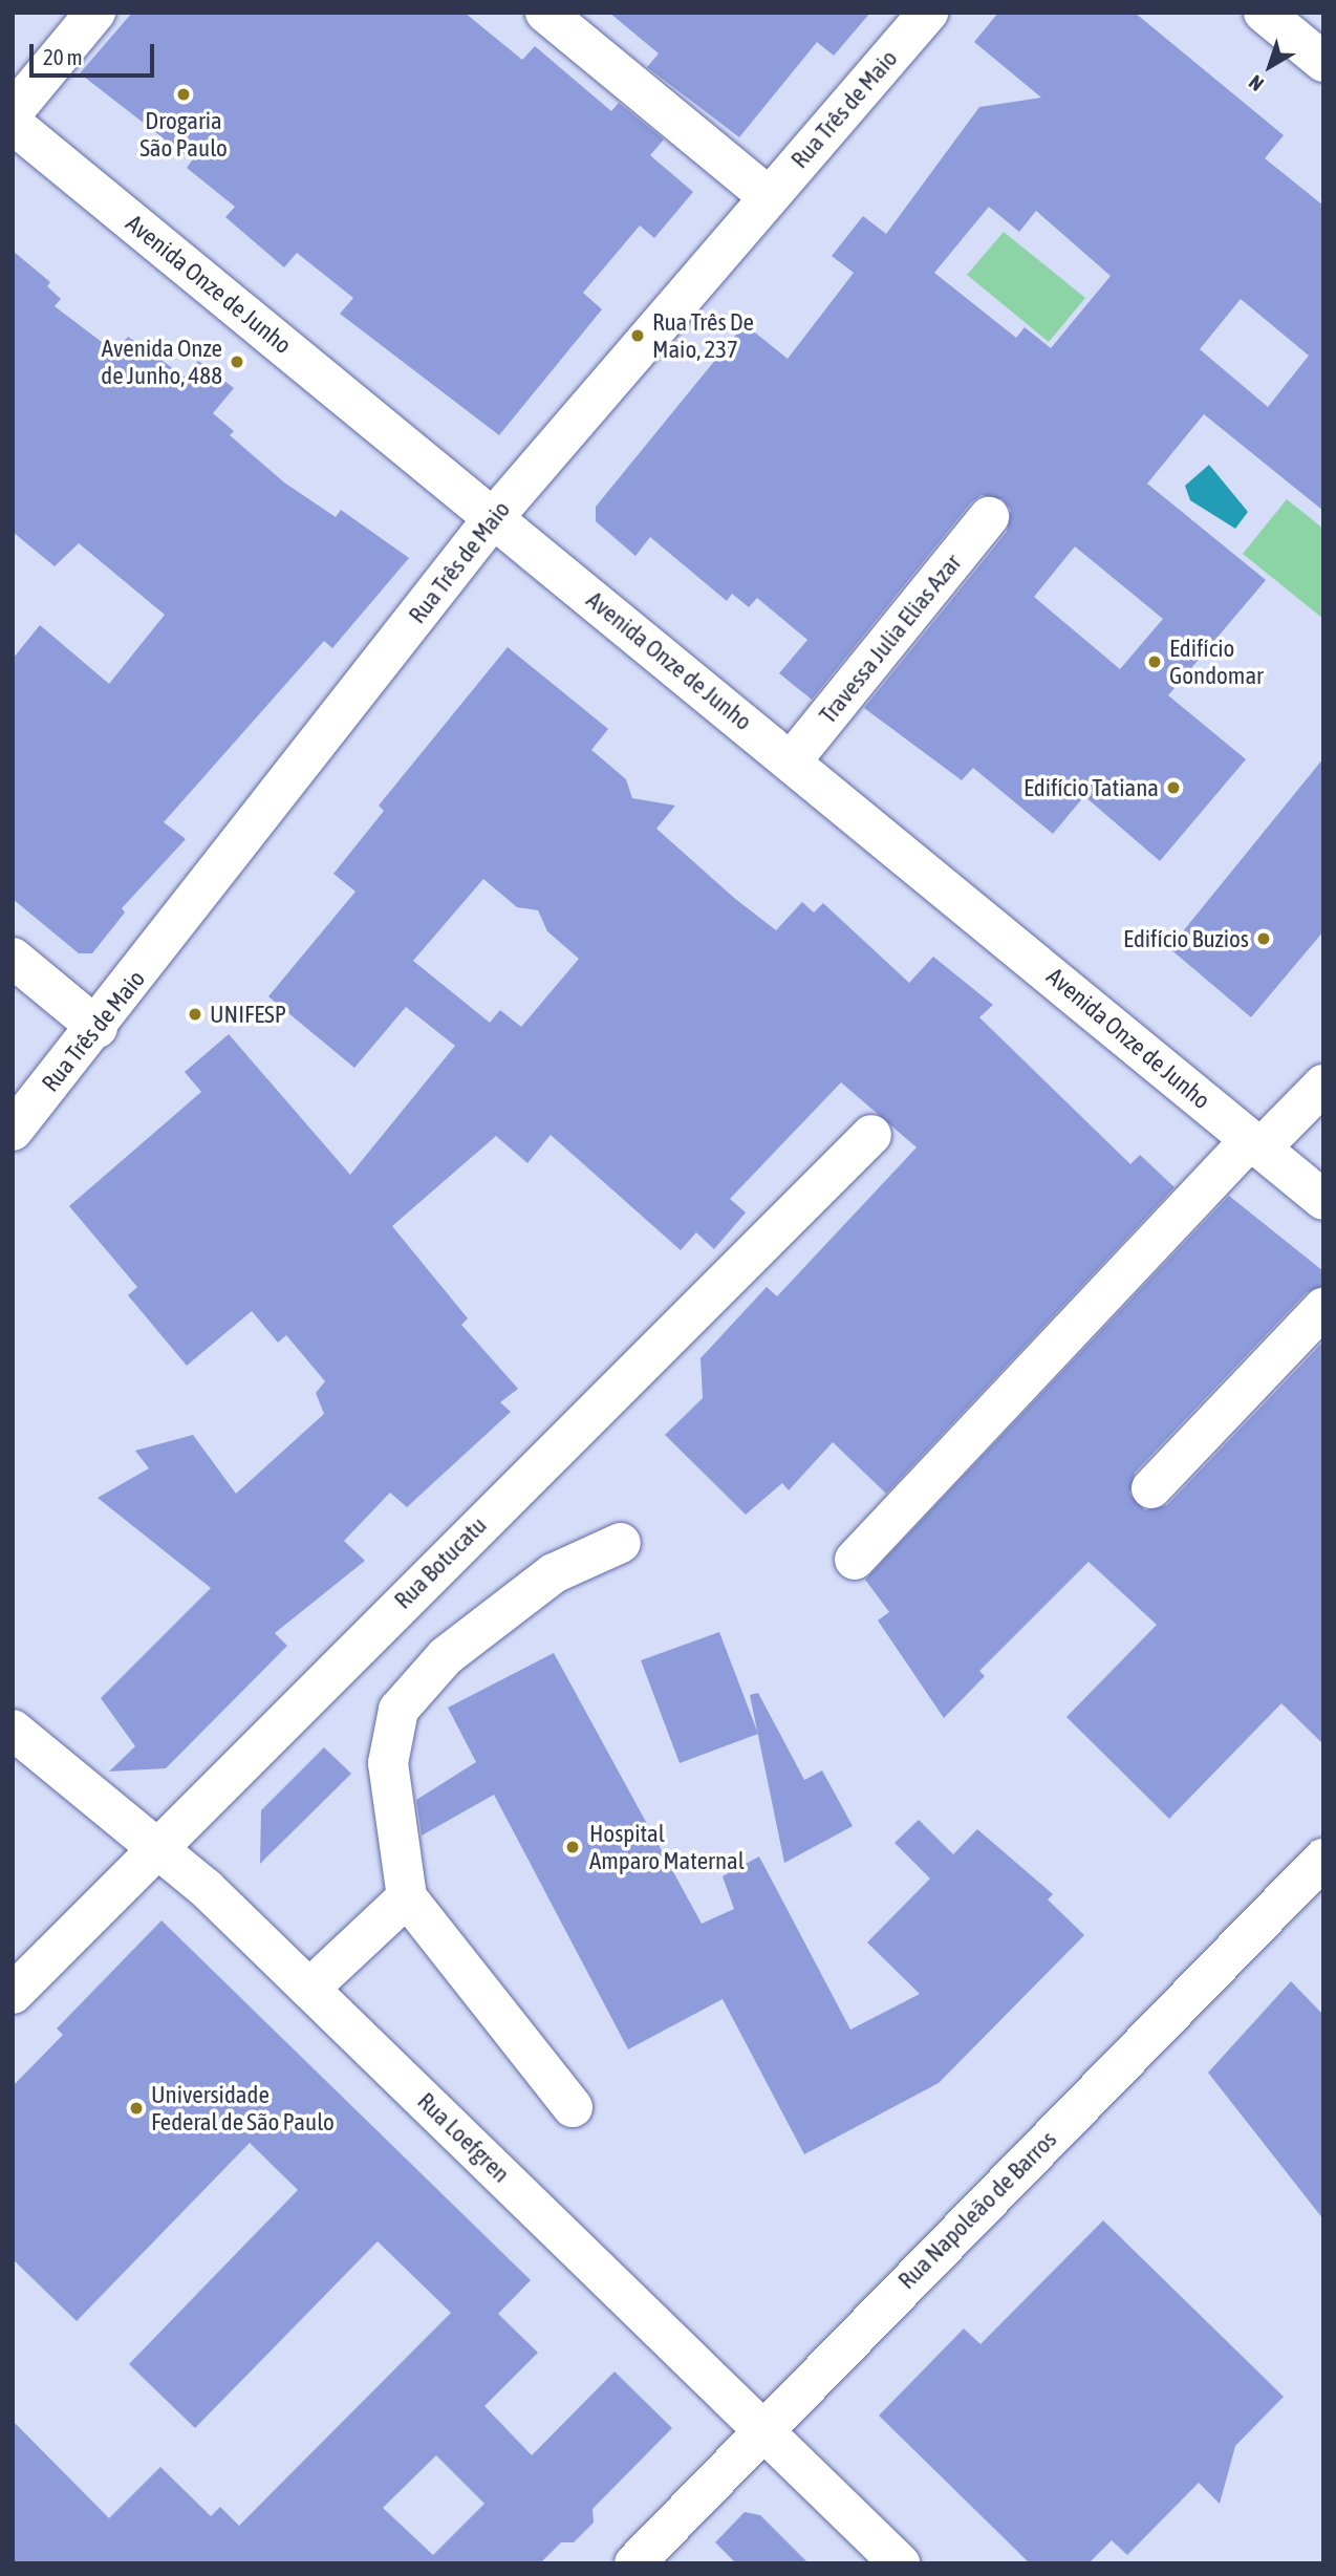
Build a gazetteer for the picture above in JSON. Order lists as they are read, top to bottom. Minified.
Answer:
{"streets":{"street":["Rua Três de Maio","Avenida Onze de Junho","Travessa Julia Elias Azar","Rua Botucatu","Rua Loefgren","Rua Napoleão de Barros"]},"crossings":[["Rua Três de Maio","Avenida Onze de Junho"],["Avenida Onze de Junho","Travessa Julia Elias Azar"],["Rua Botucatu","Rua Loefgren"],["Rua Loefgren","Rua Napoleão de Barros"]],"places":["Drogaria São Paulo","Rua Três De Maio, 237","Avenida Onze de Junho, 488","Edifício Gondomar","Edifício Tatiana","Edifício Buzios","UNIFESP","Hospital Amparo Maternal","Universidade Federal de São Paulo"],"scale_bar":"20 m","north":"bottom left"}
